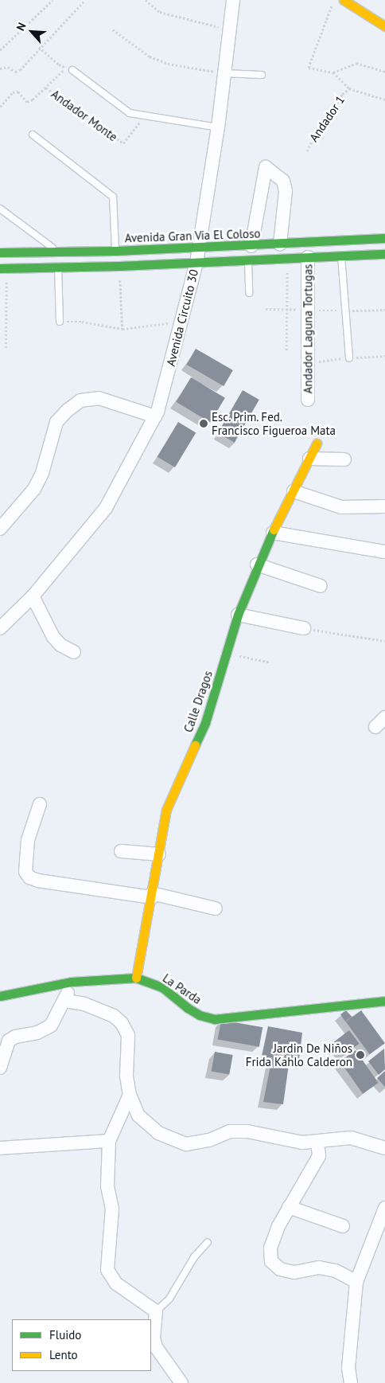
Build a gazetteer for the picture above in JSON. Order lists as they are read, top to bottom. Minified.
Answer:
{"streets":{"street":["Avenida Gran Vía El Coloso","Avenida Circuito 30","Andador Laguna Tortugas","Calle Dragos","La Parda"],"path":["Andador Monte","Andador 1"]},"crossings":[["Avenida Gran Vía El Coloso","Avenida Circuito 30"],["Calle Dragos","La Parda"]],"places":["Esc. Prim. Fed. Francisco Figueroa Mata","Jardin De Niños Frida Kahlo Calderon"],"legend":["Fluido","Lento"],"north":"top left"}
